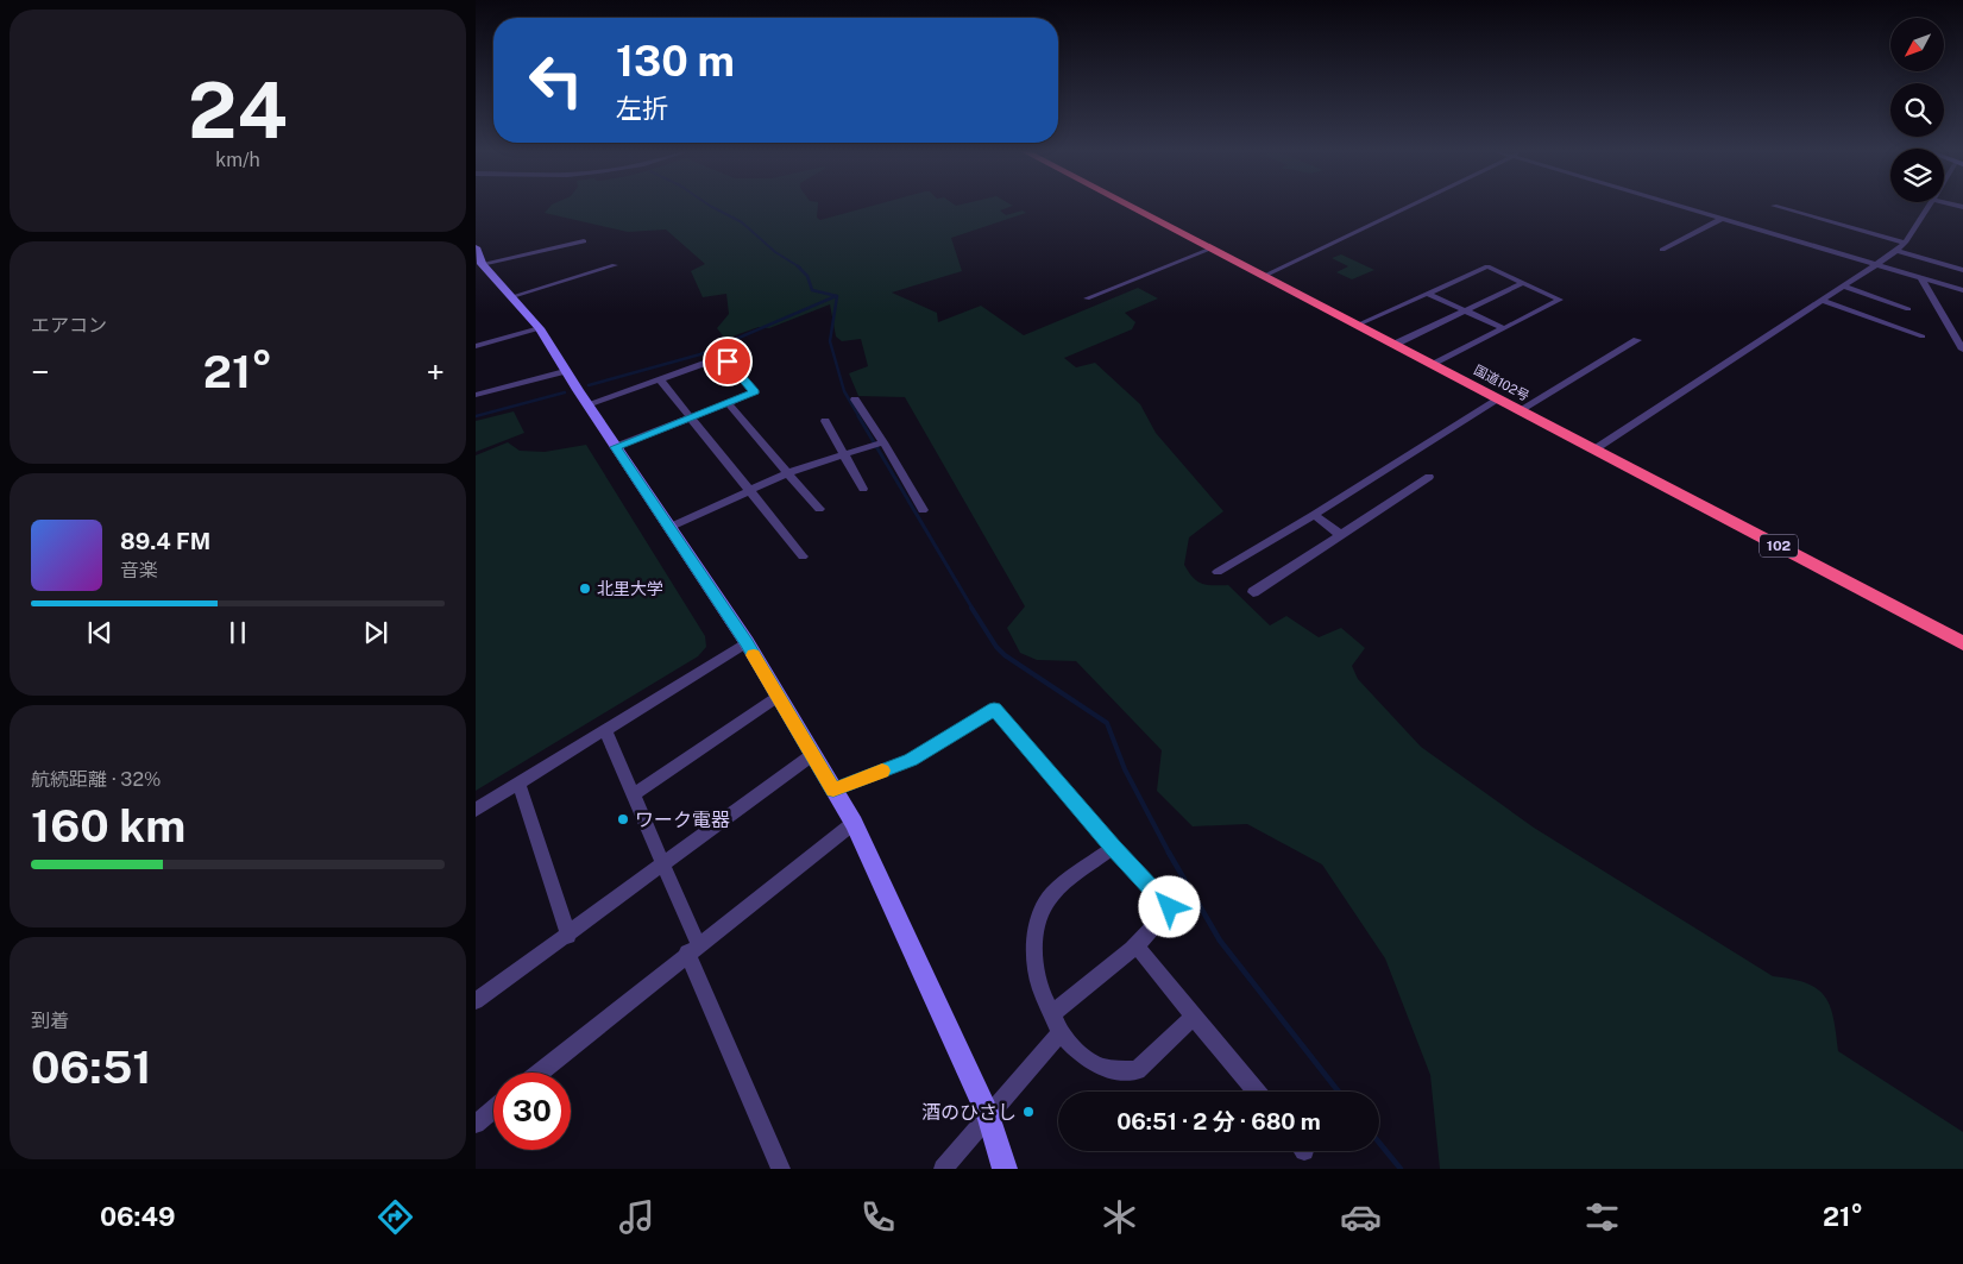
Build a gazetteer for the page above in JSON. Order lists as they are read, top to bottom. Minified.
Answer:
{"streets":{"highway":["国道102号","102"]},"places":["北里大学","ワーク電器","酒のひさし"],"north":"bottom left","page":{"tile":[["24","km/h"],"エアコン",["航続距離 · 32%","160 km"],["到着","06:51"]],"turn":["130 m","左折"],"heat":["−","21°","+"],"song":["89.4 FM","音楽"],"limit":"30","trip":"06:51 · 2 分 · 680 m","tabs":["06:49","21°"]}}
